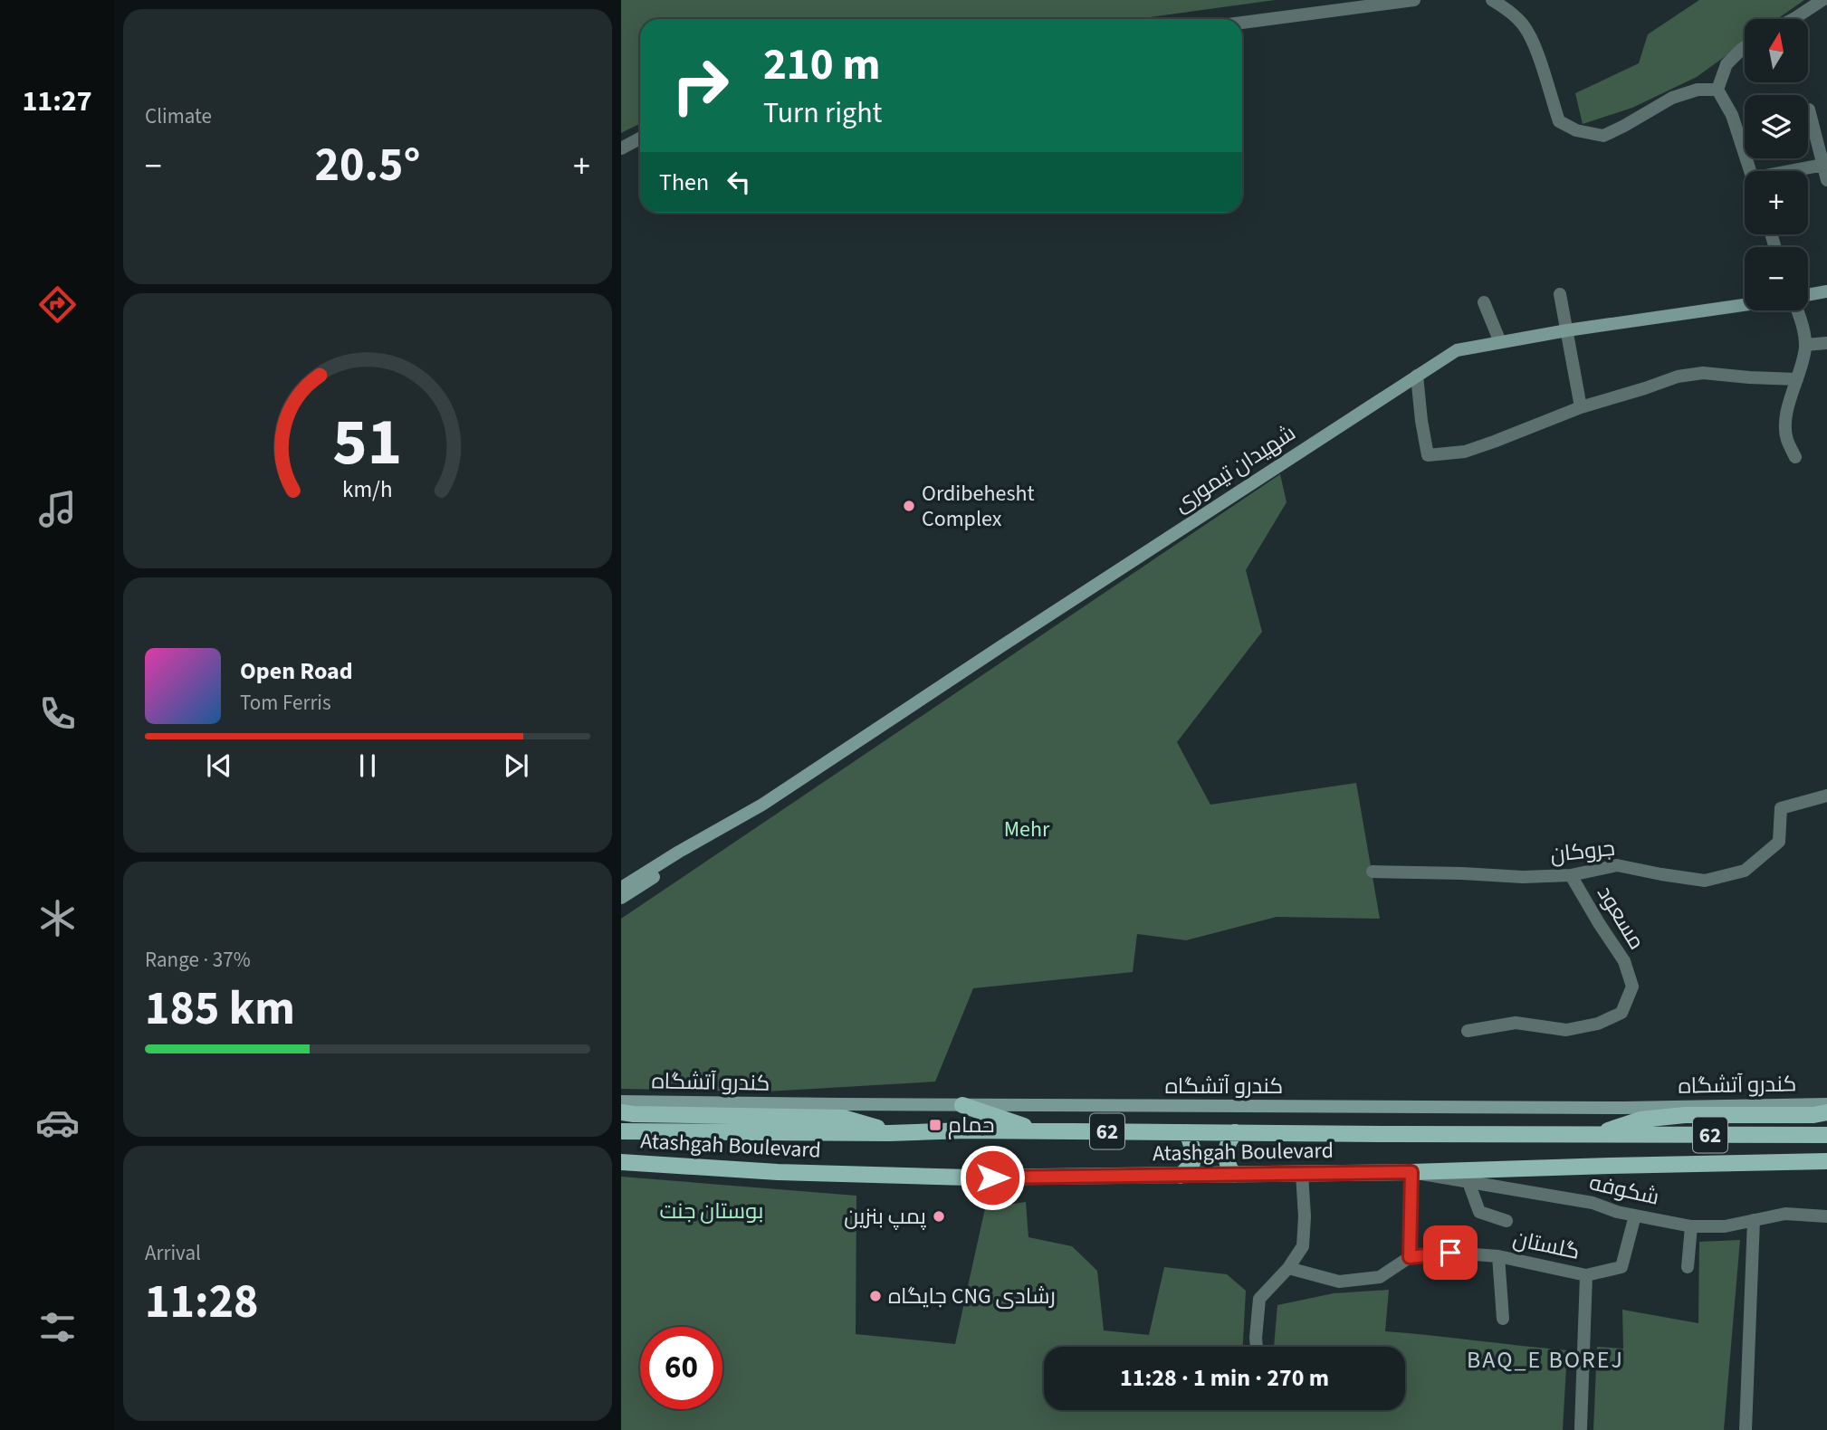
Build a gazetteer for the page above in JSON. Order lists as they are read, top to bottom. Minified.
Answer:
{"streets":{"main road":["شهیدان تیموری","کندرو آتشگاه","62","Atashgah Boulevard"],"street":["جروکان","مسعود","شکوفه","گلستان"]},"crossings":[["جروکان","مسعود"],["Atashgah Boulevard","شکوفه"],["شکوفه","گلستان"]],"districts":["BAQ_E BOREJ"],"parks":["Mehr","بوستان جنت"],"places":{"other":["Ordibehesht Complex","پمپ بنزین","جایگاه CNG رشادی"],"transit":["حمام"]},"north":"top","page":{"tabs":"11:27","tile":["Climate",["Range · 37%","185 km"],["Arrival","11:28"]],"map_buttons":["+","−"],"turn":["210 m","Turn right"],"heat":["−","20.5°","+"],"then":"Then","song":["Open Road","Tom Ferris"],"limit":"60","trip":"11:28 · 1 min · 270 m","gauge":["51","km/h"]}}
